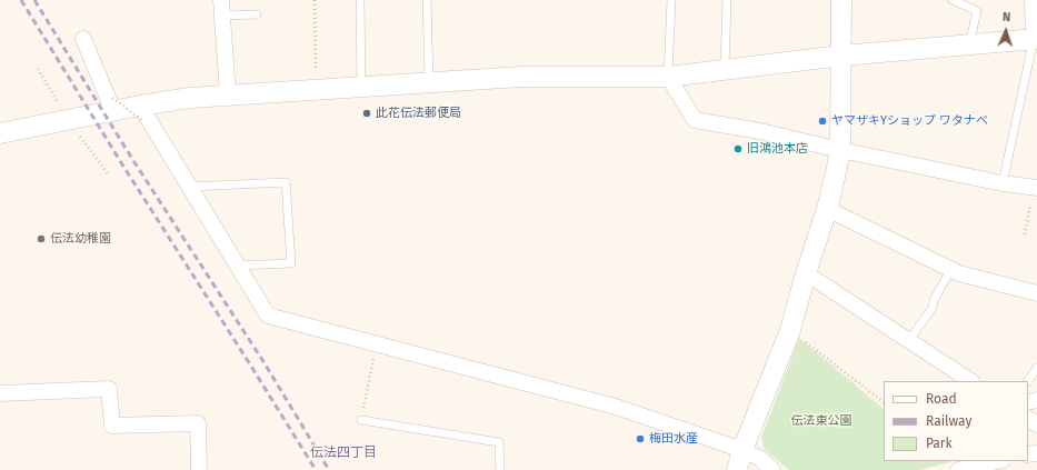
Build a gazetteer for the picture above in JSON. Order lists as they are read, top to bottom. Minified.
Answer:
{"districts":["伝法四丁目"],"parks":["伝法東公園"],"places":["此花伝法郵便局","ヤマザキYショップ ワタナベ","旧鴻池本店","伝法幼稚園","梅田水産"],"legend":["Road","Railway","Park"],"north":"top"}
